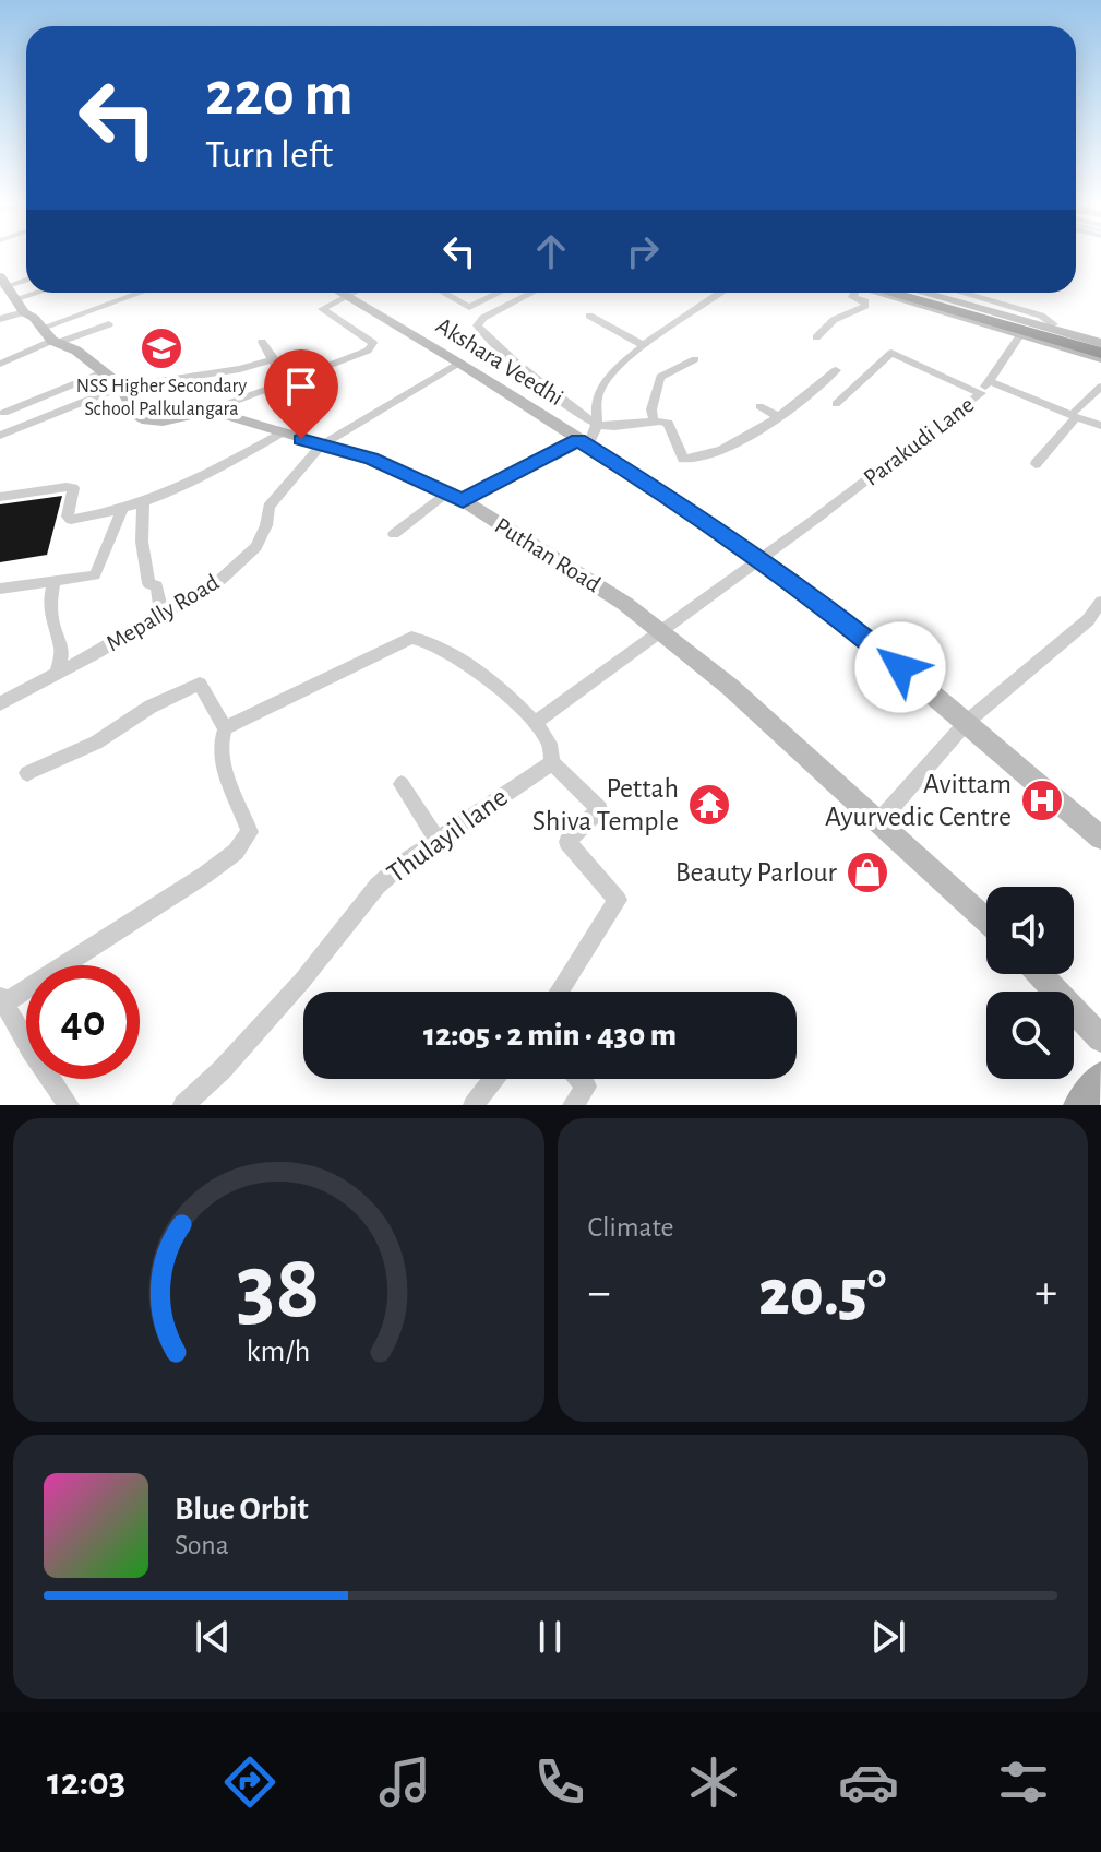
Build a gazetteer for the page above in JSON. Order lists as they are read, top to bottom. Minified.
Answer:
{"streets":{"street":["Akshara Veedhi","Parakudi Lane","Puthan Road","Mepally Road","Thulayil lane"]},"crossings":[["Akshara Veedhi","Parakudi Lane"],["Akshara Veedhi","Mepally Road"],["Parakudi Lane","Puthan Road"],["Puthan Road","Mepally Road"]],"places":{"school or university":["NSS Higher Secondary School Palkulangara"],"hospital":["Avittam Ayurvedic Centre"],"temple":["Pettah Shiva Temple"],"shop":["Beauty Parlour"]},"page":{"turn":["220 m","Turn left"],"limit":"40","trip":"12:05 · 2 min · 430 m","tile":"Climate","heat":["−","20.5°","+"],"song":["Blue Orbit","Sona"],"tabs":"12:03","gauge":["38","km/h"]}}
